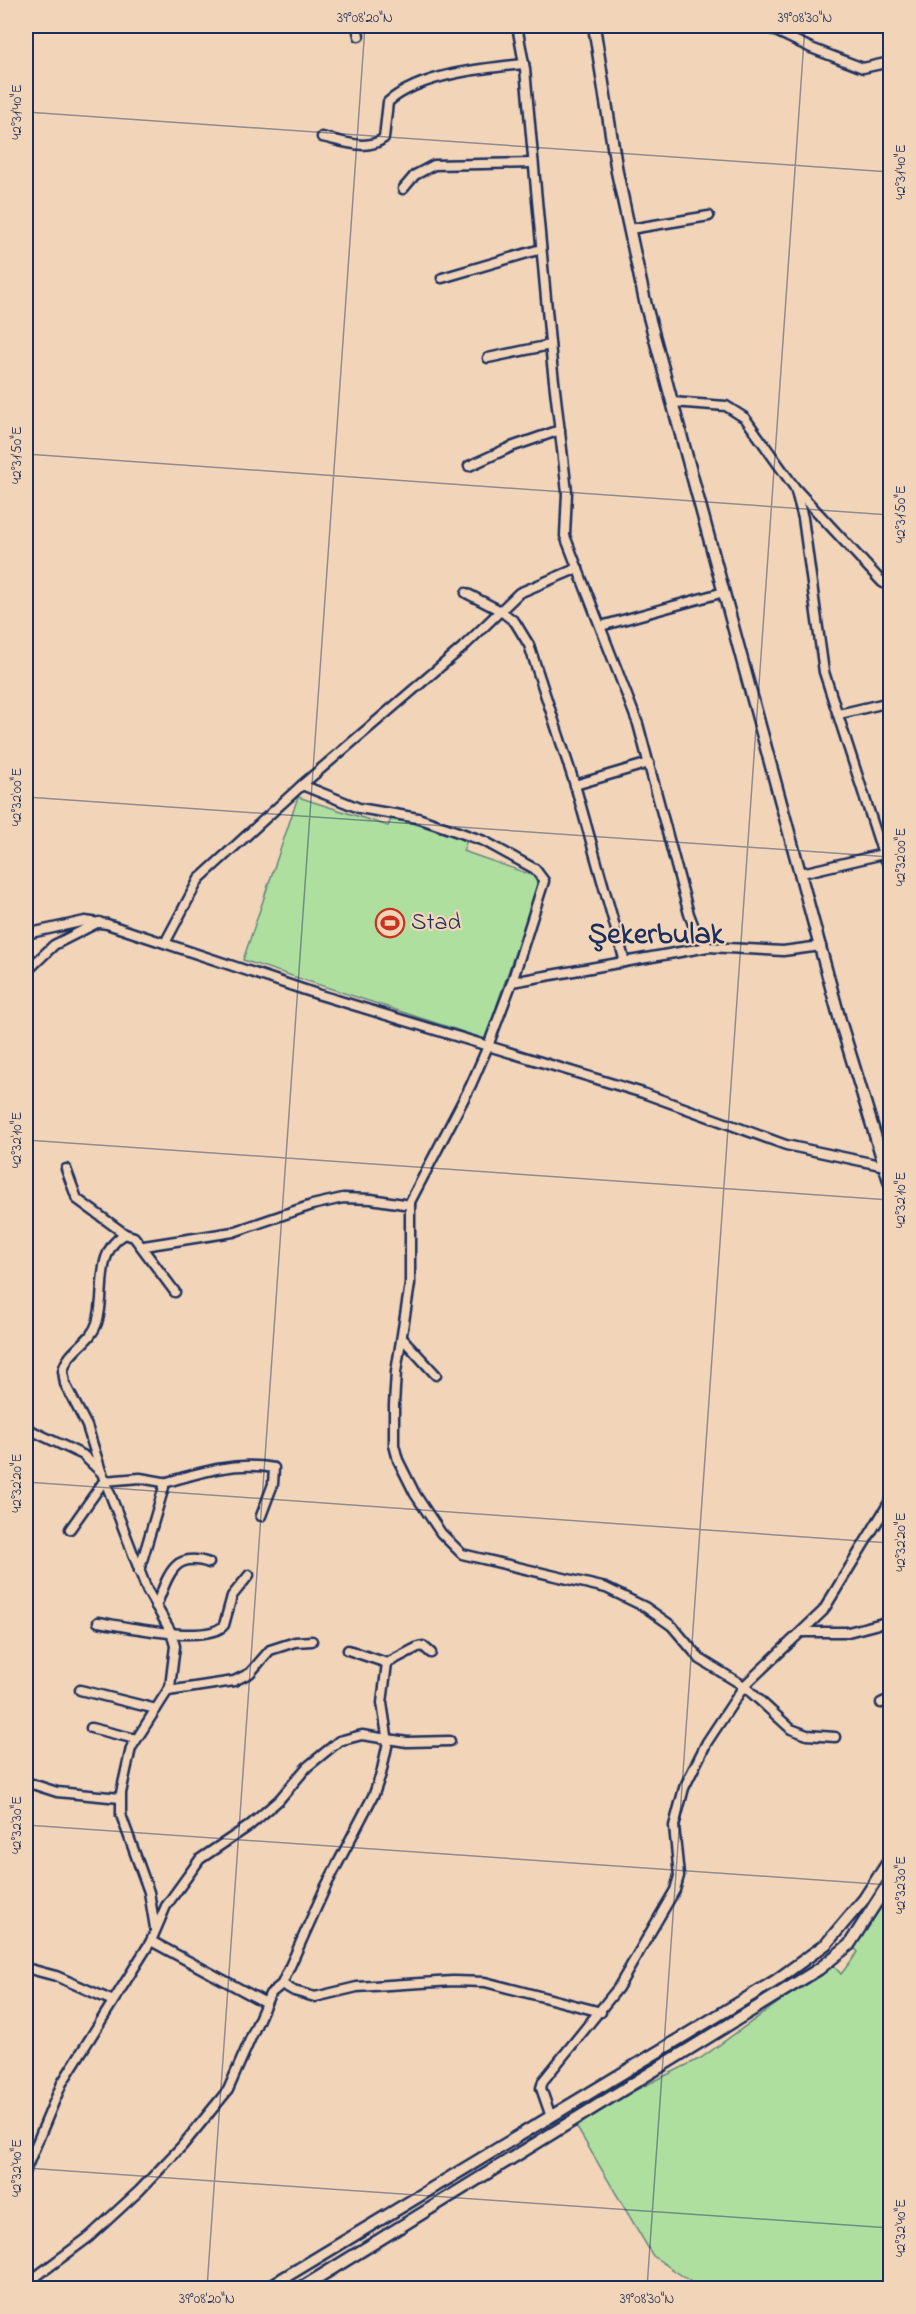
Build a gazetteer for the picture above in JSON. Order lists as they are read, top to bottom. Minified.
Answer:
{"districts":["Şekerbulak"],"places":{"sports":["Stad"]},"coordinates":["39°08'20\"N","39°08'30\"N","42°31'40\"E","42°31'50\"E","42°32'00\"E","42°32'10\"E","42°32'20\"E","42°32'30\"E","42°32'40\"E"]}
